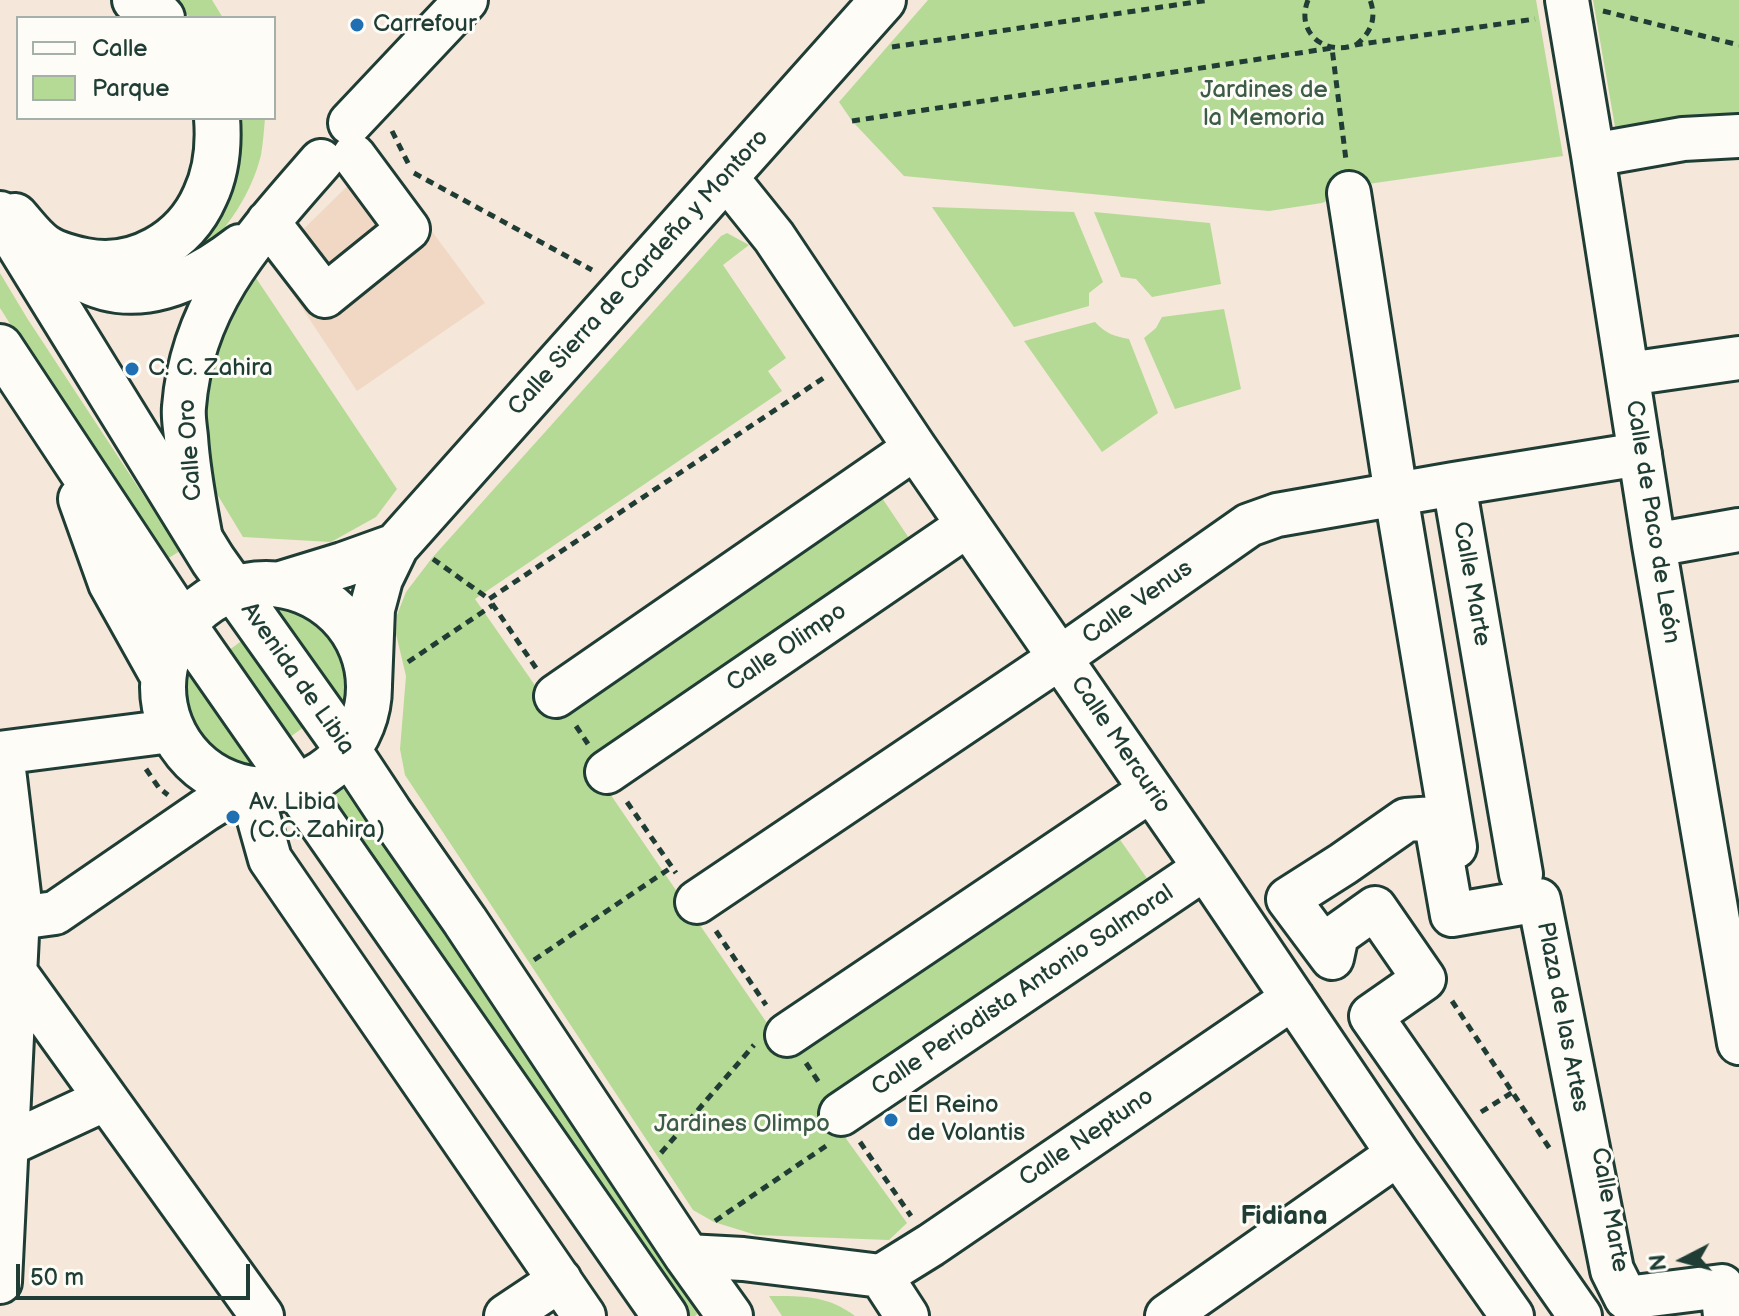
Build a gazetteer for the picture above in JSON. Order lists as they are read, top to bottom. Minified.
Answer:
{"streets":{"main road":["Calle Sierra de Cardeña y Montoro","Avenida de Libia"],"street":["Calle Oro","Calle de Paco de León","Calle Marte","Calle Venus","Calle Olimpo","Calle Mercurio","Calle Periodista Antonio Salmoral","Plaza de las Artes","Calle Neptuno"]},"crossings":[["Calle Sierra de Cardeña y Montoro","Calle Mercurio"],["Calle Oro","Avenida de Libia"],["Calle de Paco de León","Calle Venus"],["Calle Marte","Calle Venus"],["Calle Venus","Calle Mercurio"],["Calle Olimpo","Calle Mercurio"],["Calle Mercurio","Calle Periodista Antonio Salmoral"],["Calle Mercurio","Calle Neptuno"]],"districts":["Fidiana"],"parks":["Jardines de la Memoria","Jardines Olimpo"],"places":["Carrefour","C. C. Zahira","Av. Libia (C.C. Zahira)","El Reino de Volantis"],"legend":["Calle","Parque"],"scale_bar":"50 m","north":"left"}
